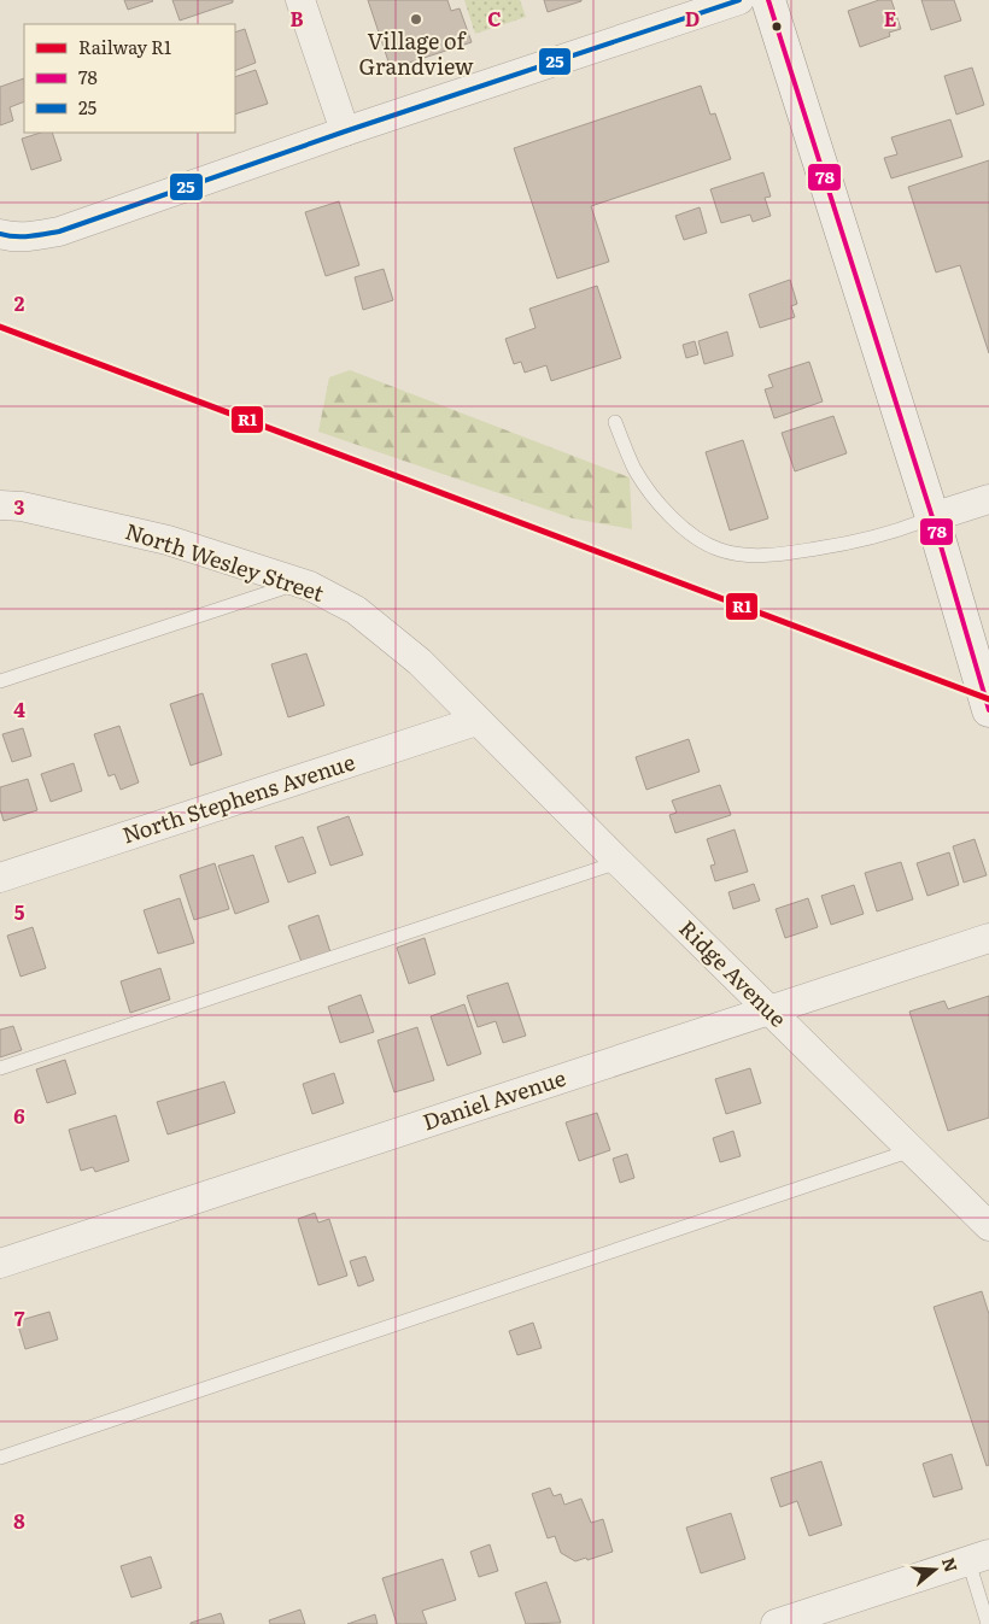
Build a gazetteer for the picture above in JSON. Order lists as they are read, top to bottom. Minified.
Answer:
{"streets":{"street":["North Wesley Street","North Stephens Avenue","Ridge Avenue","Daniel Avenue"]},"crossings":[["North Wesley Street","North Stephens Avenue"],["North Wesley Street","Ridge Avenue"],["North Stephens Avenue","Ridge Avenue"],["Ridge Avenue","Daniel Avenue"]],"places":["Village of Grandview"],"lines":["transit line 78","transit line 25","rail line R1"],"legend":["Railway R1","78","25"],"north":"right","grid":{"columns":["B","C","D","E"],"rows":["2","3","4","5","6","7","8"]}}
